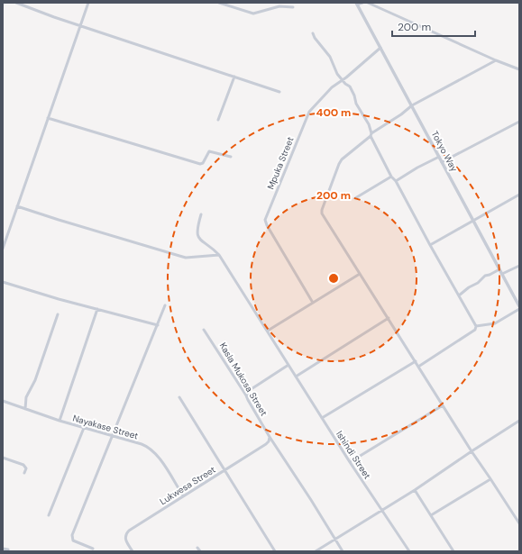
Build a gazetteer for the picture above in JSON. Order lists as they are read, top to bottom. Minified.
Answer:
{"streets":{"street":["Tokyo Way","Mpuka Street","Kasla Mukosa Street","Nayakase Street","Ishindi Street","Lukwesa Street"]},"crossings":[["Tokyo Way","Mpuka Street"],["Kasla Mukosa Street","Lukwesa Street"],["Nayakase Street","Lukwesa Street"]],"scale_bar":"200 m","rings":["400 m","200 m"]}
